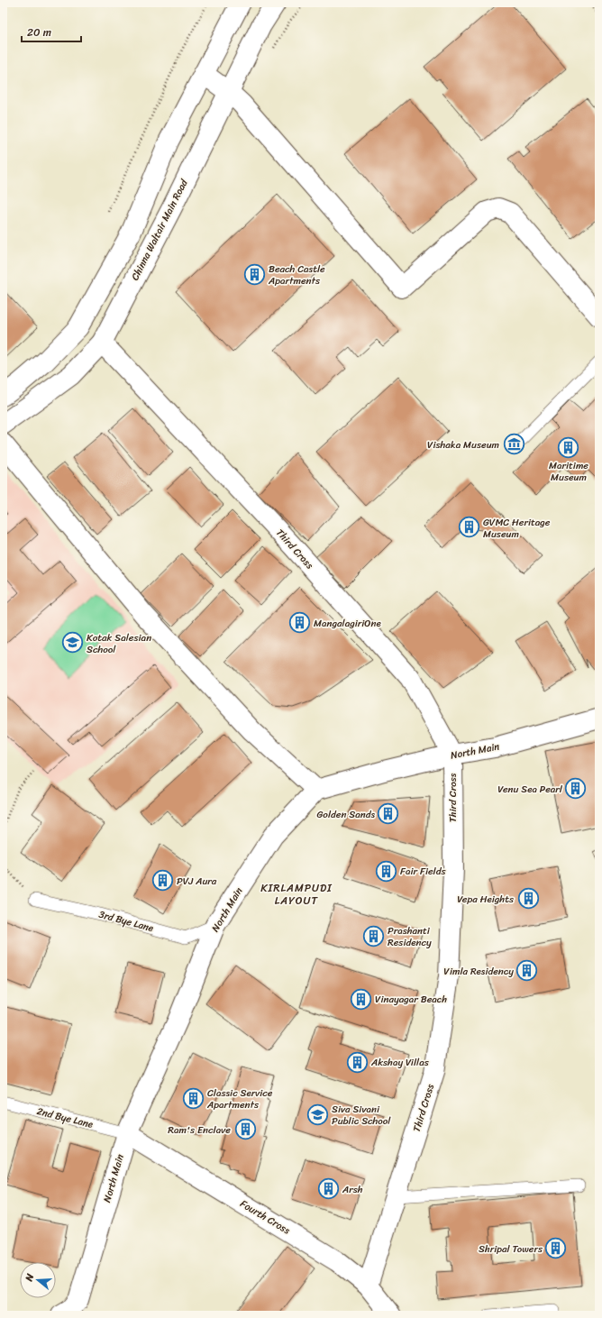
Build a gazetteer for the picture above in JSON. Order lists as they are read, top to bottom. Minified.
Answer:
{"streets":{"street":["Chinna Waltair Main Road","Third Cross","North Main","Fourth Cross"],"lane":["3rd Bye Lane","2nd Bye Lane"]},"crossings":[["Chinna Waltair Main Road","Third Cross"],["Third Cross","North Main"],["Third Cross","Fourth Cross"],["North Main","3rd Bye Lane"],["North Main","2nd Bye Lane"],["North Main","Fourth Cross"],["2nd Bye Lane","Fourth Cross"]],"districts":["KIRLAMPUDI LAYOUT"],"places":{"building":["Beach Castle Apartments","Maritime Museum","GVMC Heritage Museum","MangalagiriOne","Venu Sea Pearl","Golden Sands","Fair Fields","PVJ Aura","Vepa Heights","Prashanti Residency","Vimla Residency","Vinayagar Beach","Akshay Villas","Classic Service Apartments","Ram's Enclave","Arsh","Shripal Towers"],"museum":["Vishaka Museum"],"school or university":["Kotak Salesian School","Siva Sivani Public School"]},"scale_bar":"20 m","north":"left"}
